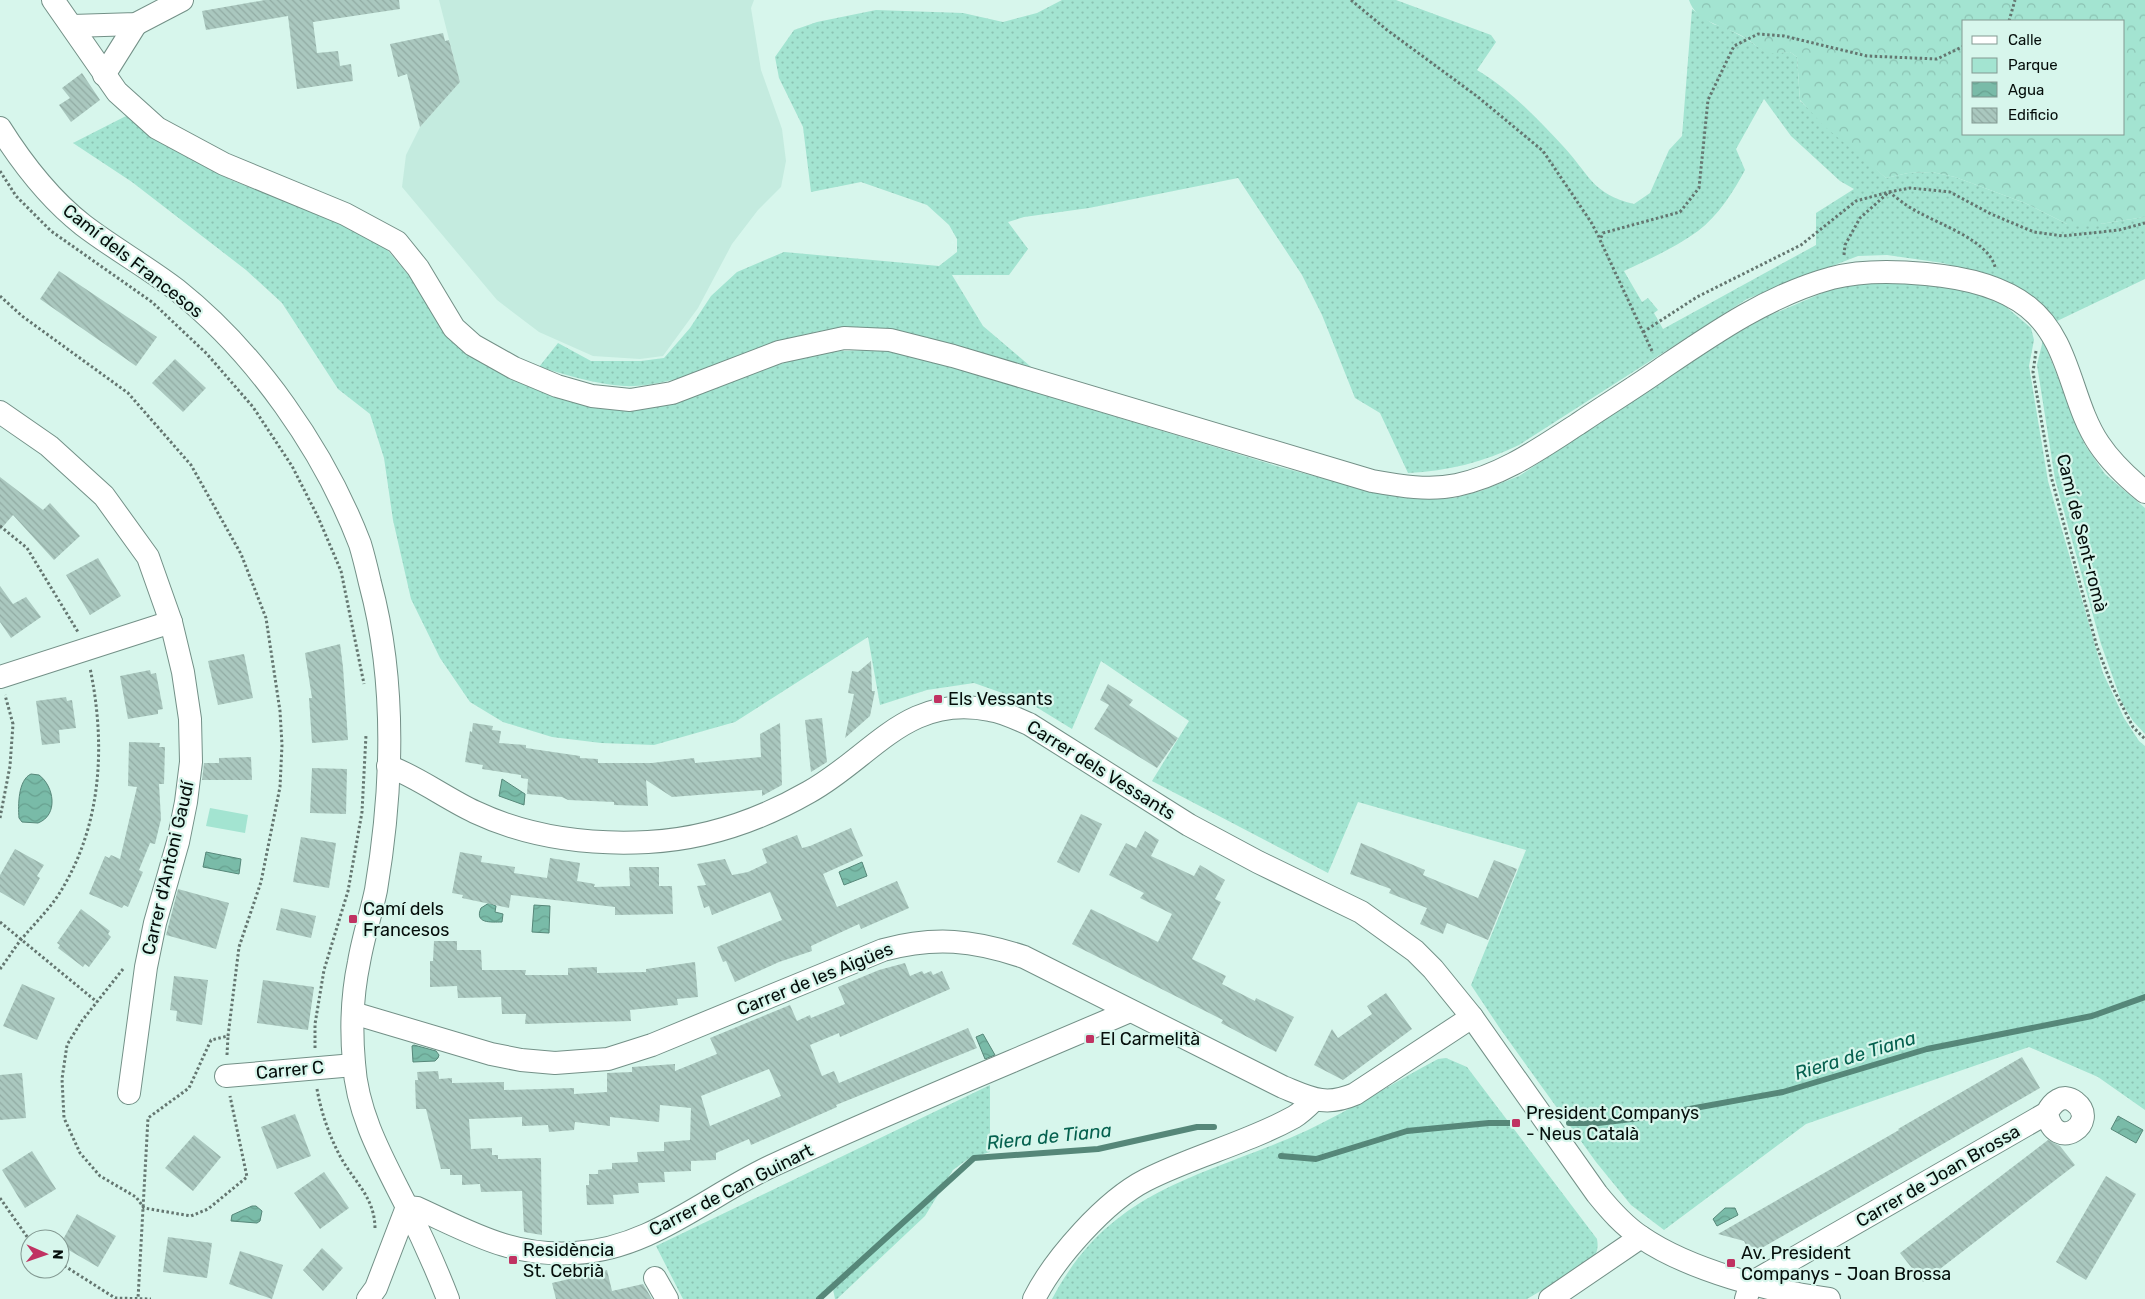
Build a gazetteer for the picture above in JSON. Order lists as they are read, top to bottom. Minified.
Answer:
{"streets":{"street":["Camí dels Francesos","Carrer dels Vessants","Carrer d'Antoni Gaudí","Carrer de les Aigües","Carrer C","Carrer de Joan Brossa","Carrer de Can Guinart"],"path":["Camí de Sent-romà"]},"crossings":[["Camí dels Francesos","Carrer dels Vessants"],["Camí dels Francesos","Carrer de les Aigües"],["Camí dels Francesos","Carrer C"],["Camí dels Francesos","Carrer de Can Guinart"],["Carrer dels Vessants","Carrer de les Aigües"],["Carrer dels Vessants","Carrer de Joan Brossa"],["Carrer de les Aigües","Carrer de Can Guinart"]],"water":["Riera de Tiana"],"places":{"transit":["Els Vessants","Camí dels Francesos","El Carmelità","President Companys - Neus Català","Residència St. Cebrià","Av. President Companys - Joan Brossa"]},"legend":["Calle","Parque","Agua","Edificio"],"north":"right"}
